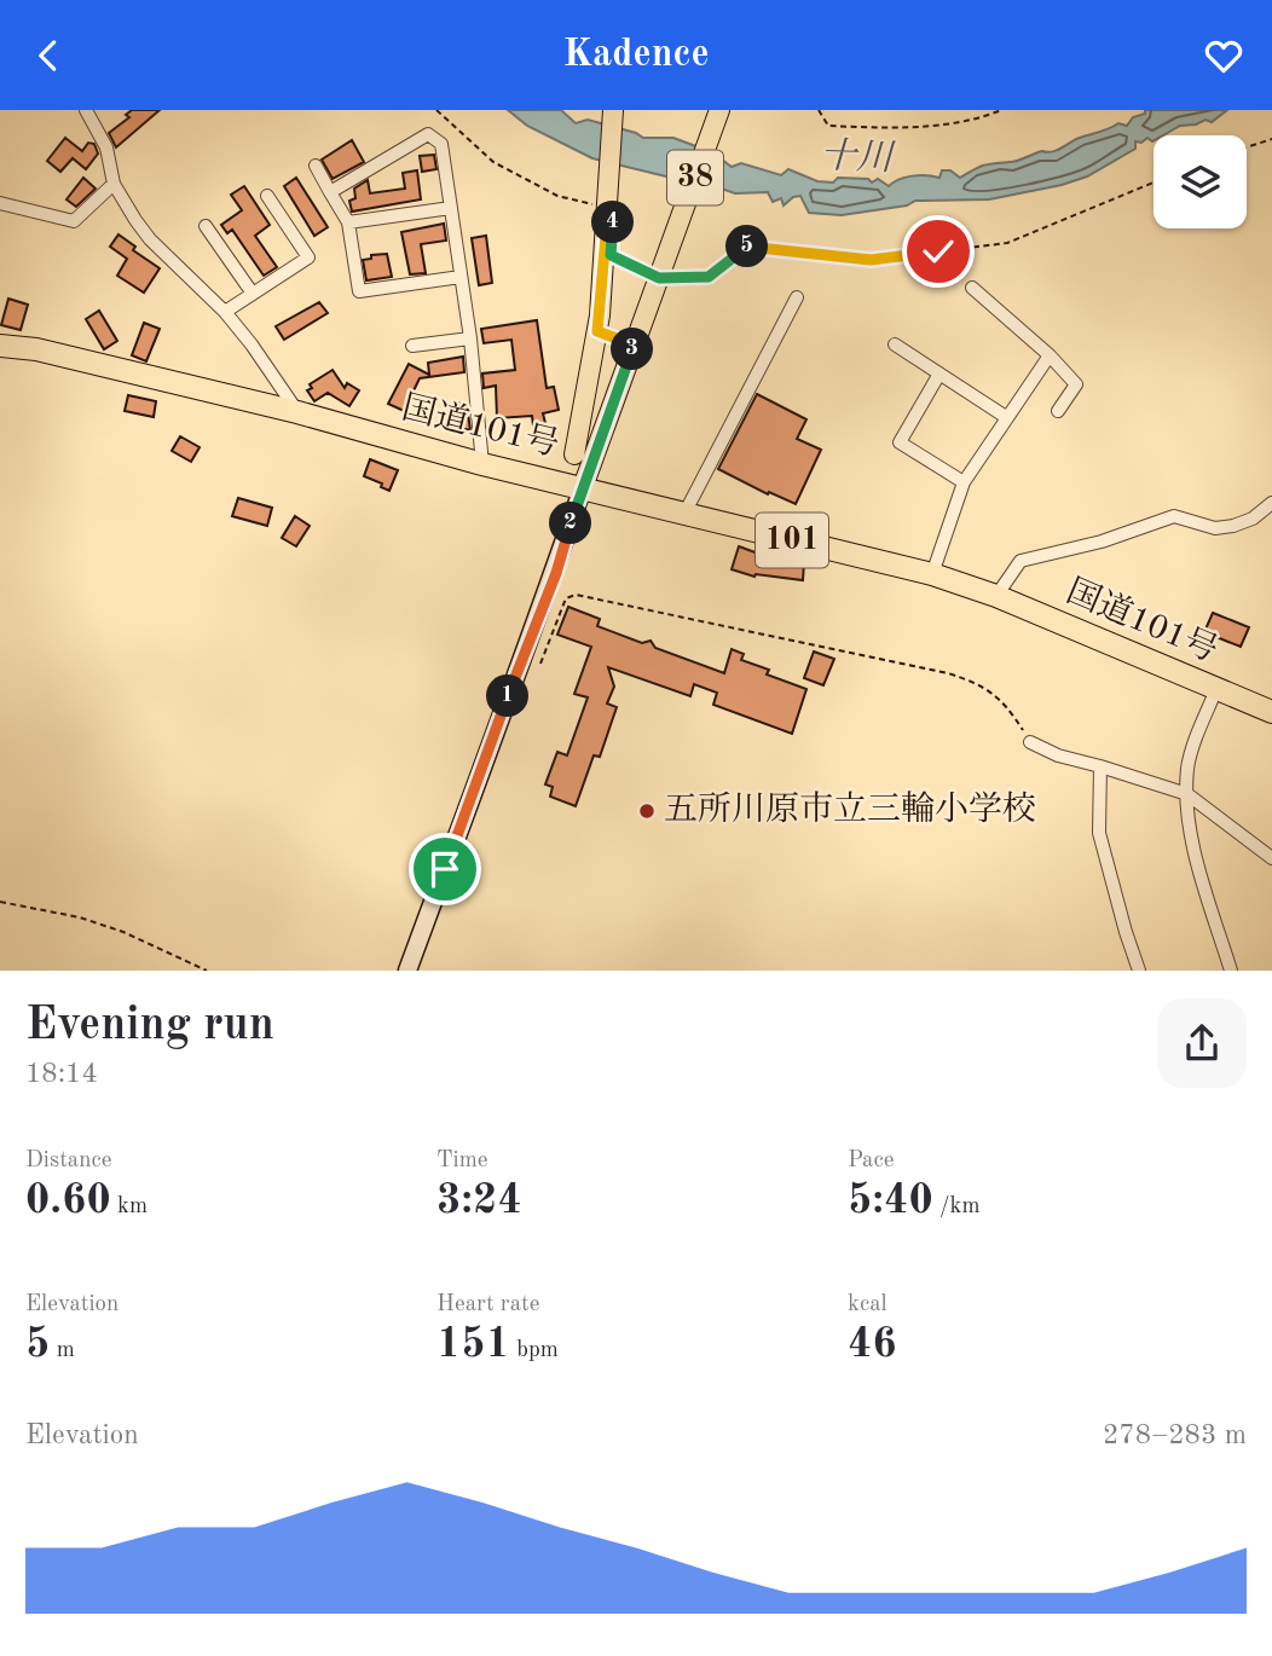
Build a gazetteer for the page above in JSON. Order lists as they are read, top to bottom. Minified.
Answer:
{"streets":{"highway":["国道101号","101"],"main road":["38"]},"crossings":[["38","国道101号"]],"water":["十川"],"places":["五所川原市立三輪小学校"],"page":{"header":"Kadence","pins":["4","5","3","2","1"],"heading":["Evening run","18:14"],"stats":[["Distance","0.60 km"],["Time","3:24"],["Pace","5:40 /km"],["Elevation","5 m"],["Heart rate","151 bpm"],["kcal","46"]],"chart":["Elevation","278–283 m"]}}
